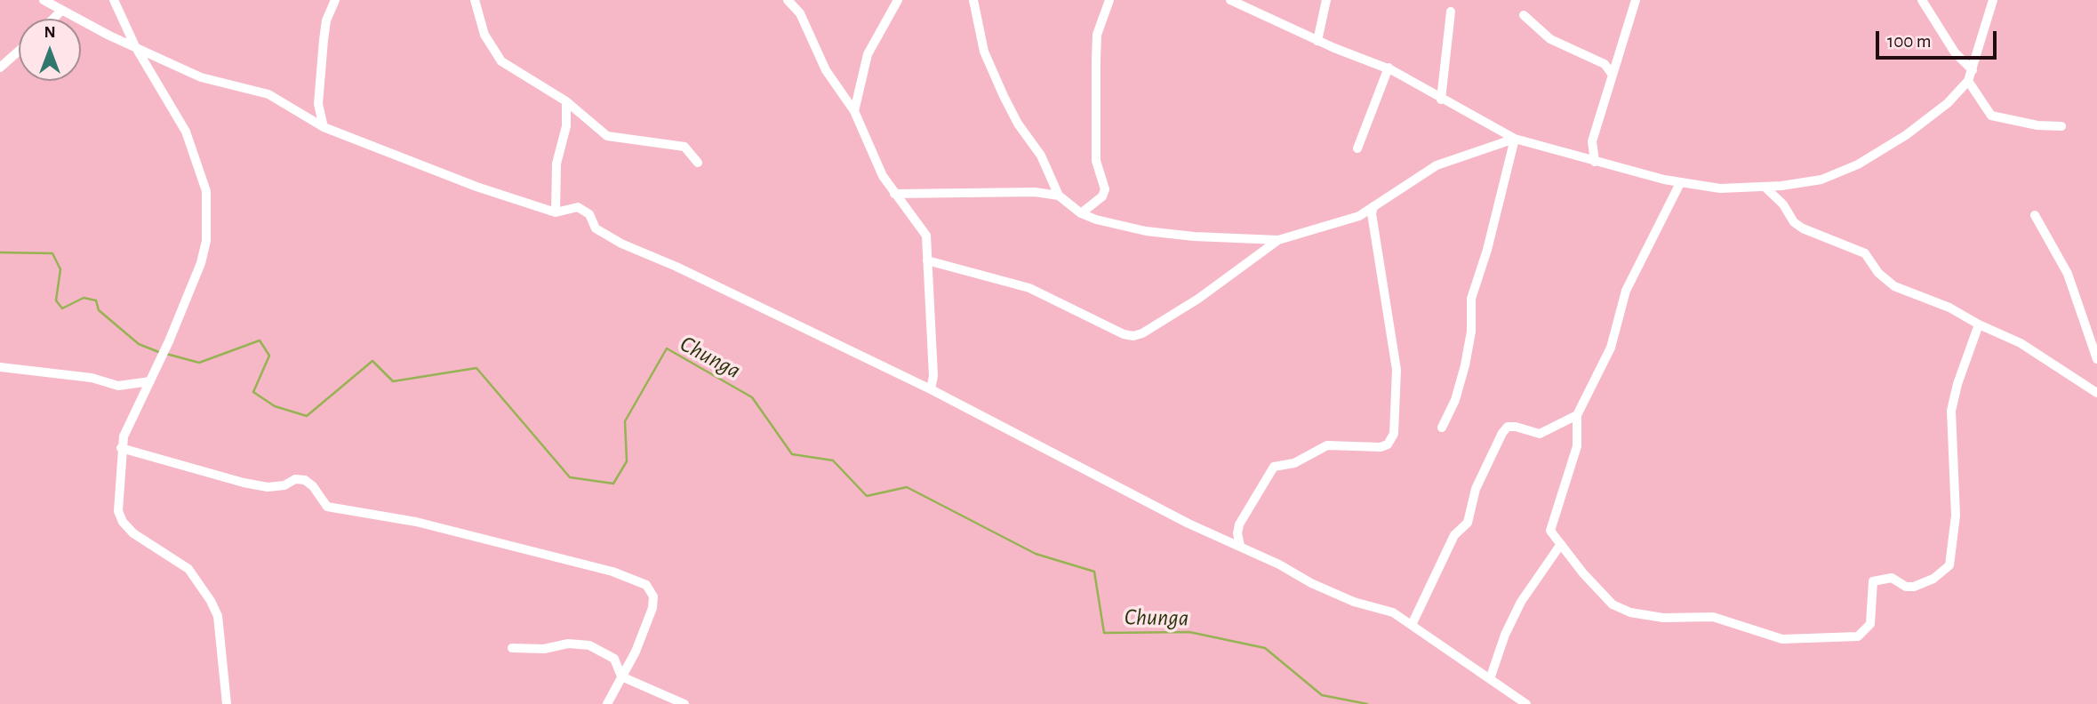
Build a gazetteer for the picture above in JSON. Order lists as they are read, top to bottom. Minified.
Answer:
{"water":["Chunga"],"scale_bar":"100 m","north":"top"}
